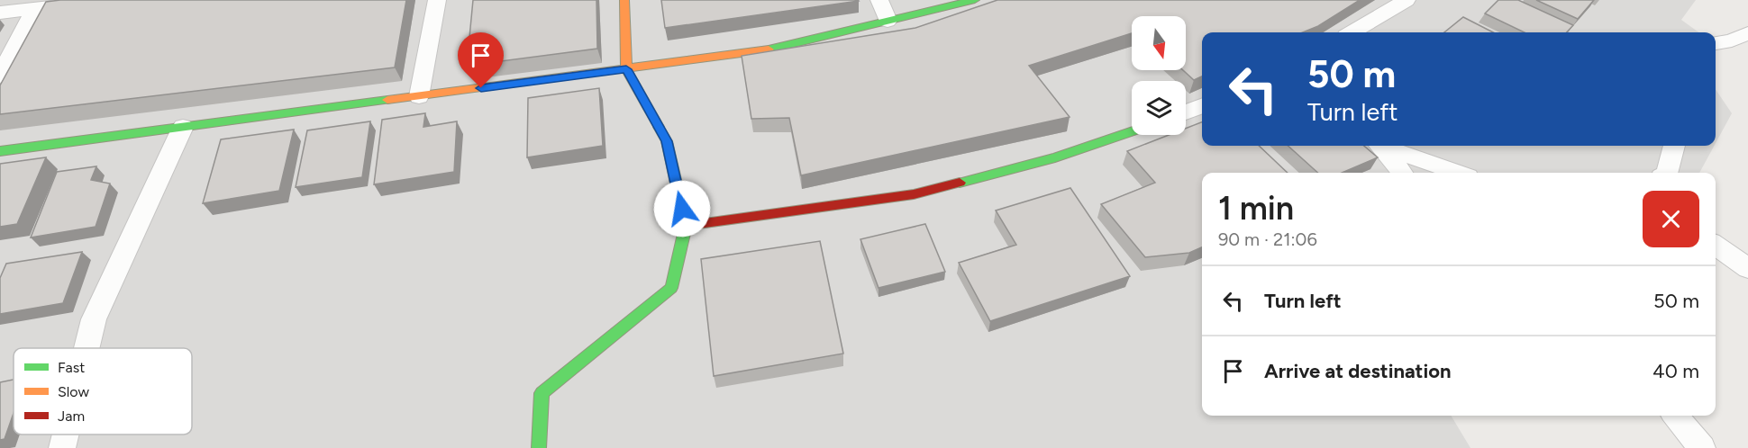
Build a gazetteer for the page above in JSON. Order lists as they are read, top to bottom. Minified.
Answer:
{"legend":["Fast","Slow","Jam"],"north":"bottom","page":{"turn":["50 m","Turn left"],"heading":["1 min","90 m · 21:06"],"list":[{"name":"Turn left","value":"50 m"},{"name":"Arrive at destination","value":"40 m"}]}}
